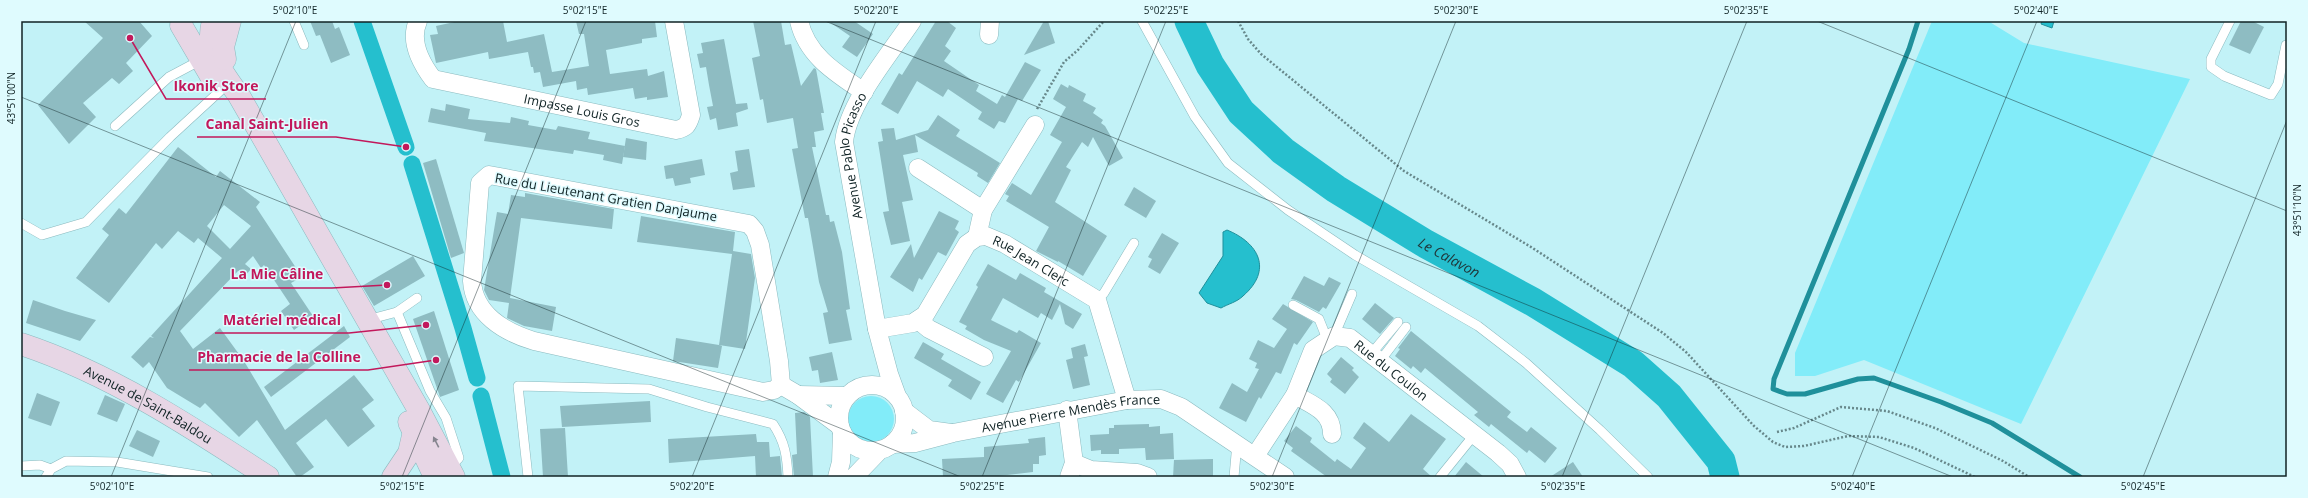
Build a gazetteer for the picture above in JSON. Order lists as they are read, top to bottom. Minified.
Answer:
{"streets":{"main road":["Avenue de Saint-Baldou"],"street":["Impasse Louis Gros","Avenue Pablo Picasso","Rue du Lieutenant Gratien Danjaume","Rue Jean Clerc","Rue du Coulon","Avenue Pierre Mendès France"]},"crossings":[["Avenue Pablo Picasso","Avenue Pierre Mendès France"]],"water":["Le Calavon"],"places":["Ikonik Store","Canal Saint-Julien","La Mie Câline","Matériel médical","Pharmacie de la Colline"],"coordinates":["5°02'10\"E","5°02'15\"E","5°02'20\"E","5°02'25\"E","5°02'30\"E","5°02'35\"E","5°02'40\"E","43°51'00\"N","43°51'10\"N","5°02'45\"E"]}
